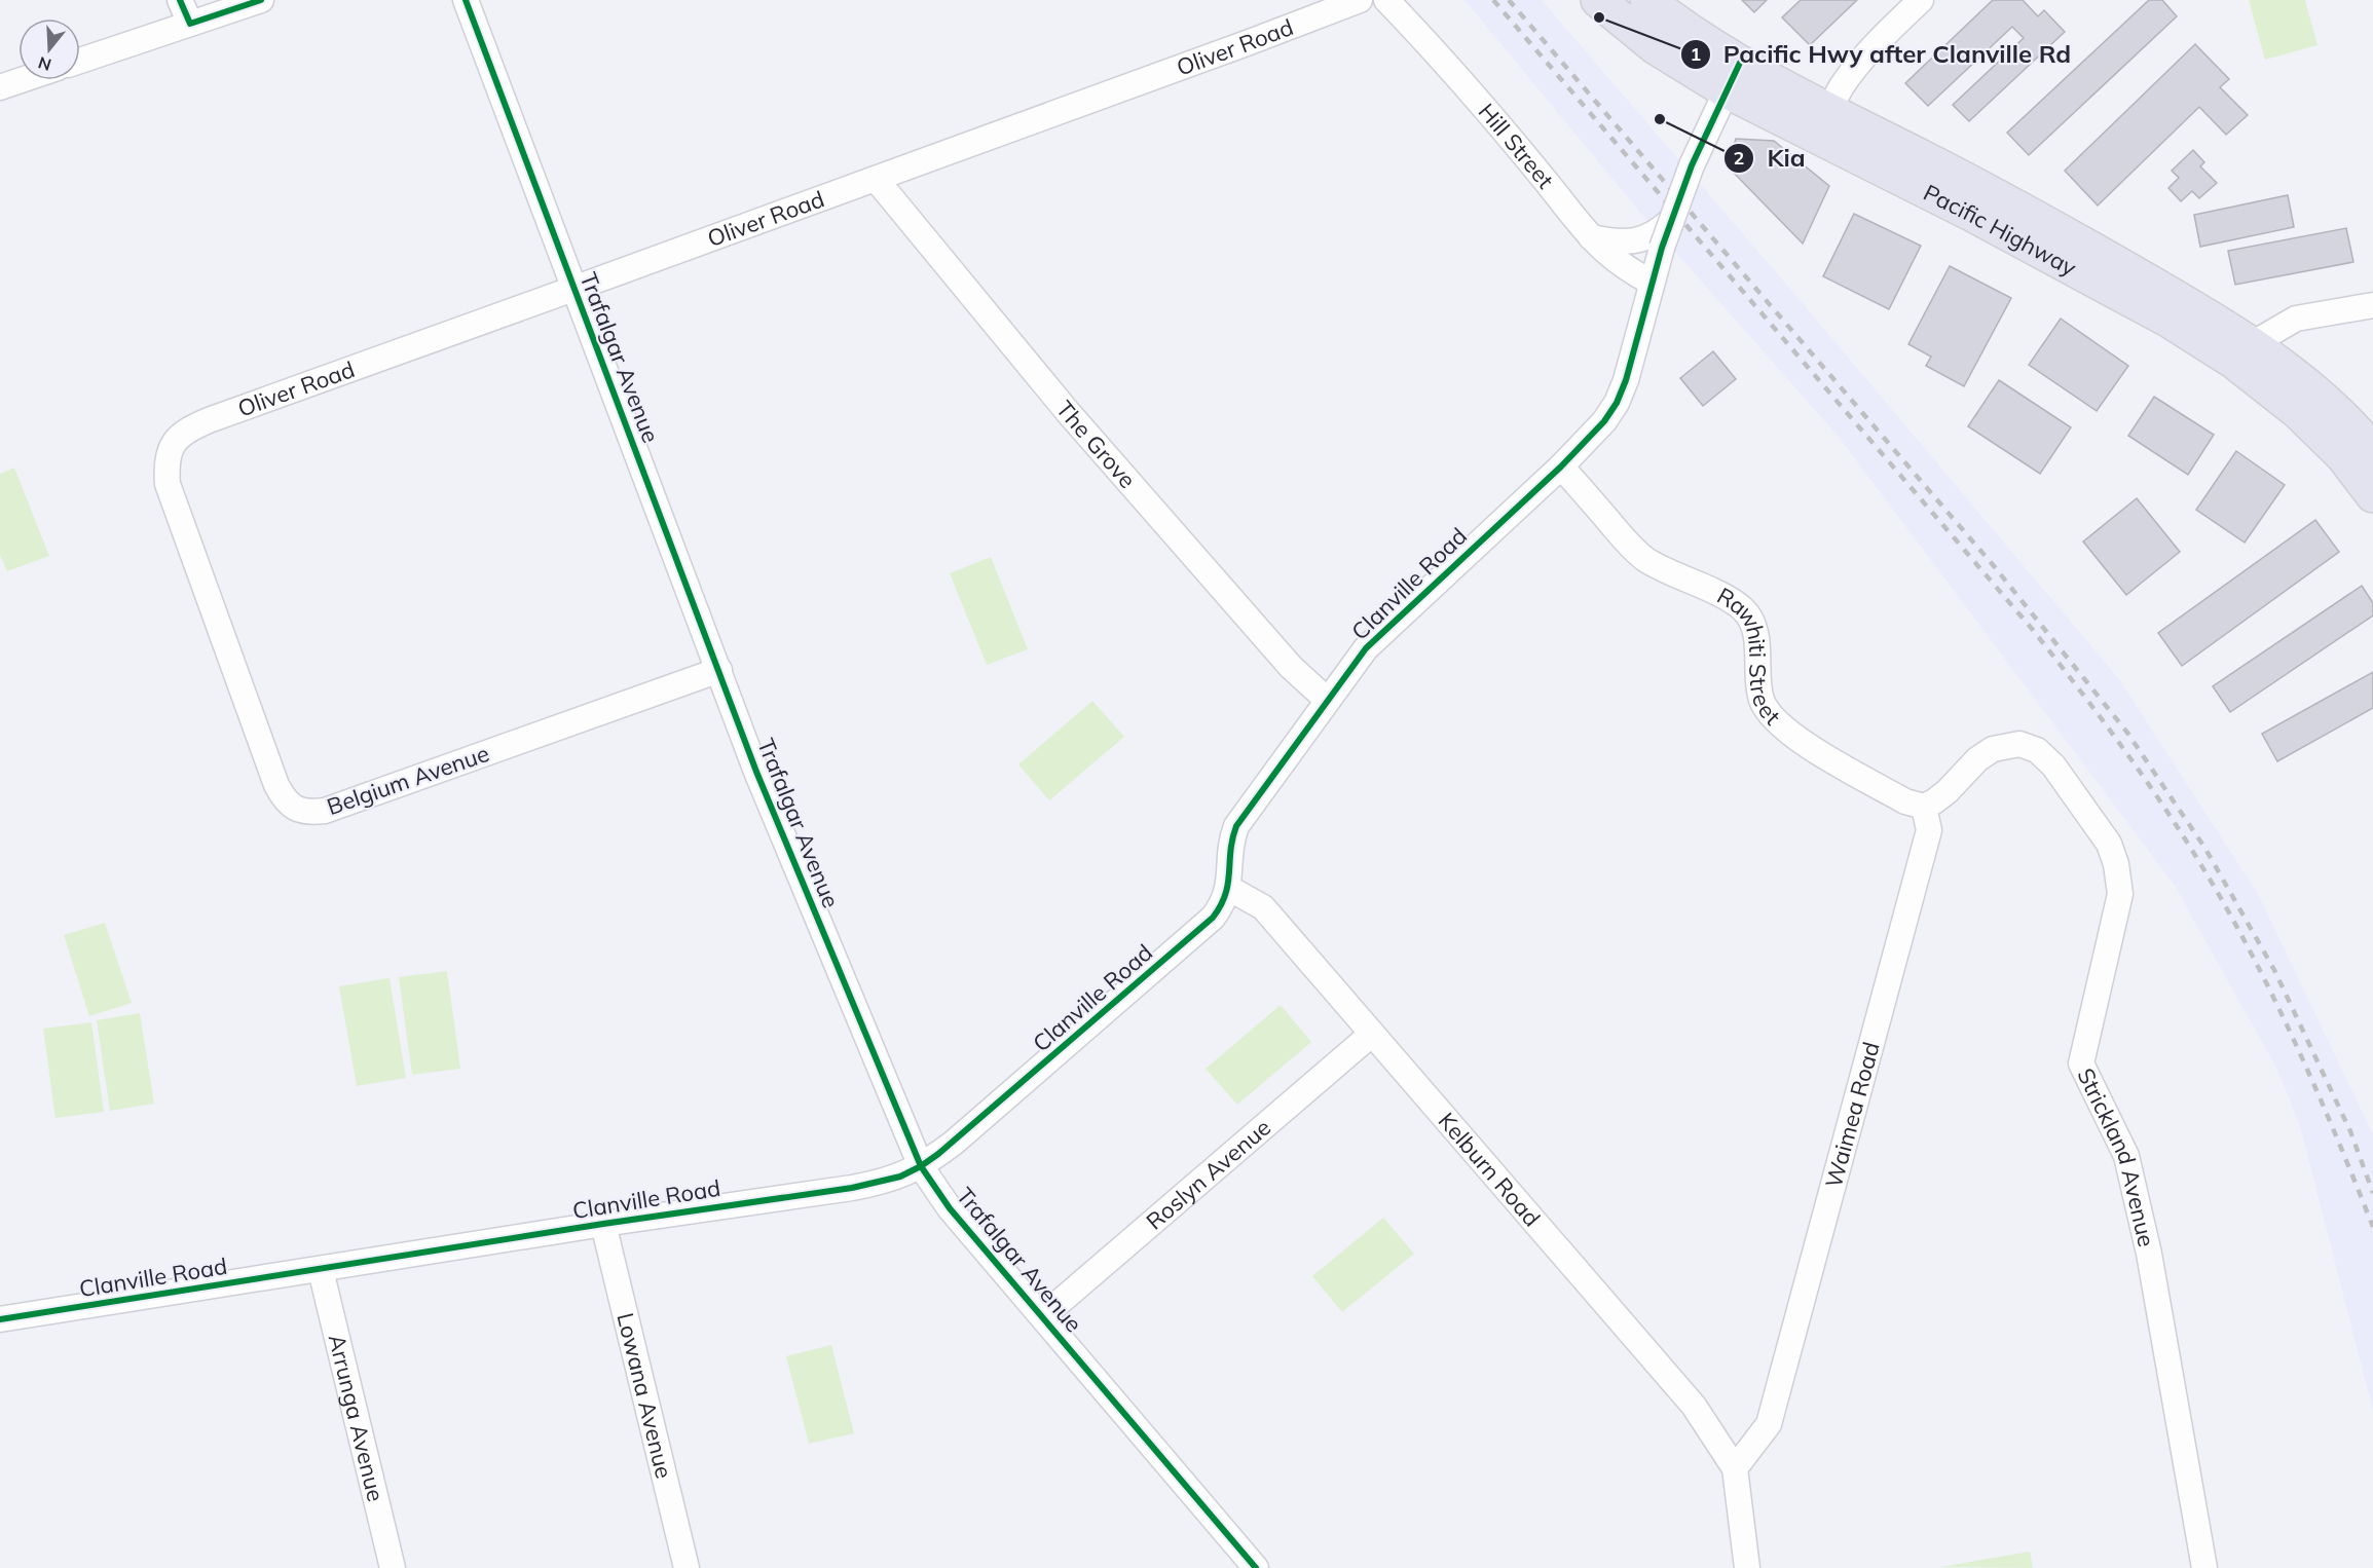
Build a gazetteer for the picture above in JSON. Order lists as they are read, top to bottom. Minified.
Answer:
{"streets":{"highway":["Pacific Highway"],"street":["Oliver Road","Hill Street","Trafalgar Avenue","The Grove","Clanville Road","Rawhiti Street","Belgium Avenue","Waimea Road","Strickland Avenue","Kelburn Road","Roslyn Avenue","Lowana Avenue","Arrunga Avenue"]},"crossings":[["Oliver Road","Trafalgar Avenue"],["Oliver Road","The Grove"],["Oliver Road","Belgium Avenue"],["Hill Street","Clanville Road"],["Pacific Highway","Clanville Road"],["Trafalgar Avenue","Clanville Road"],["Trafalgar Avenue","Belgium Avenue"],["Trafalgar Avenue","Roslyn Avenue"],["The Grove","Clanville Road"],["Clanville Road","Rawhiti Street"],["Clanville Road","Kelburn Road"],["Clanville Road","Lowana Avenue"],["Clanville Road","Arrunga Avenue"],["Rawhiti Street","Waimea Road"],["Rawhiti Street","Strickland Avenue"],["Waimea Road","Strickland Avenue"],["Waimea Road","Kelburn Road"],["Kelburn Road","Roslyn Avenue"]],"places":["Pacific Hwy after Clanville Rd","Kia"],"north":"bottom"}
